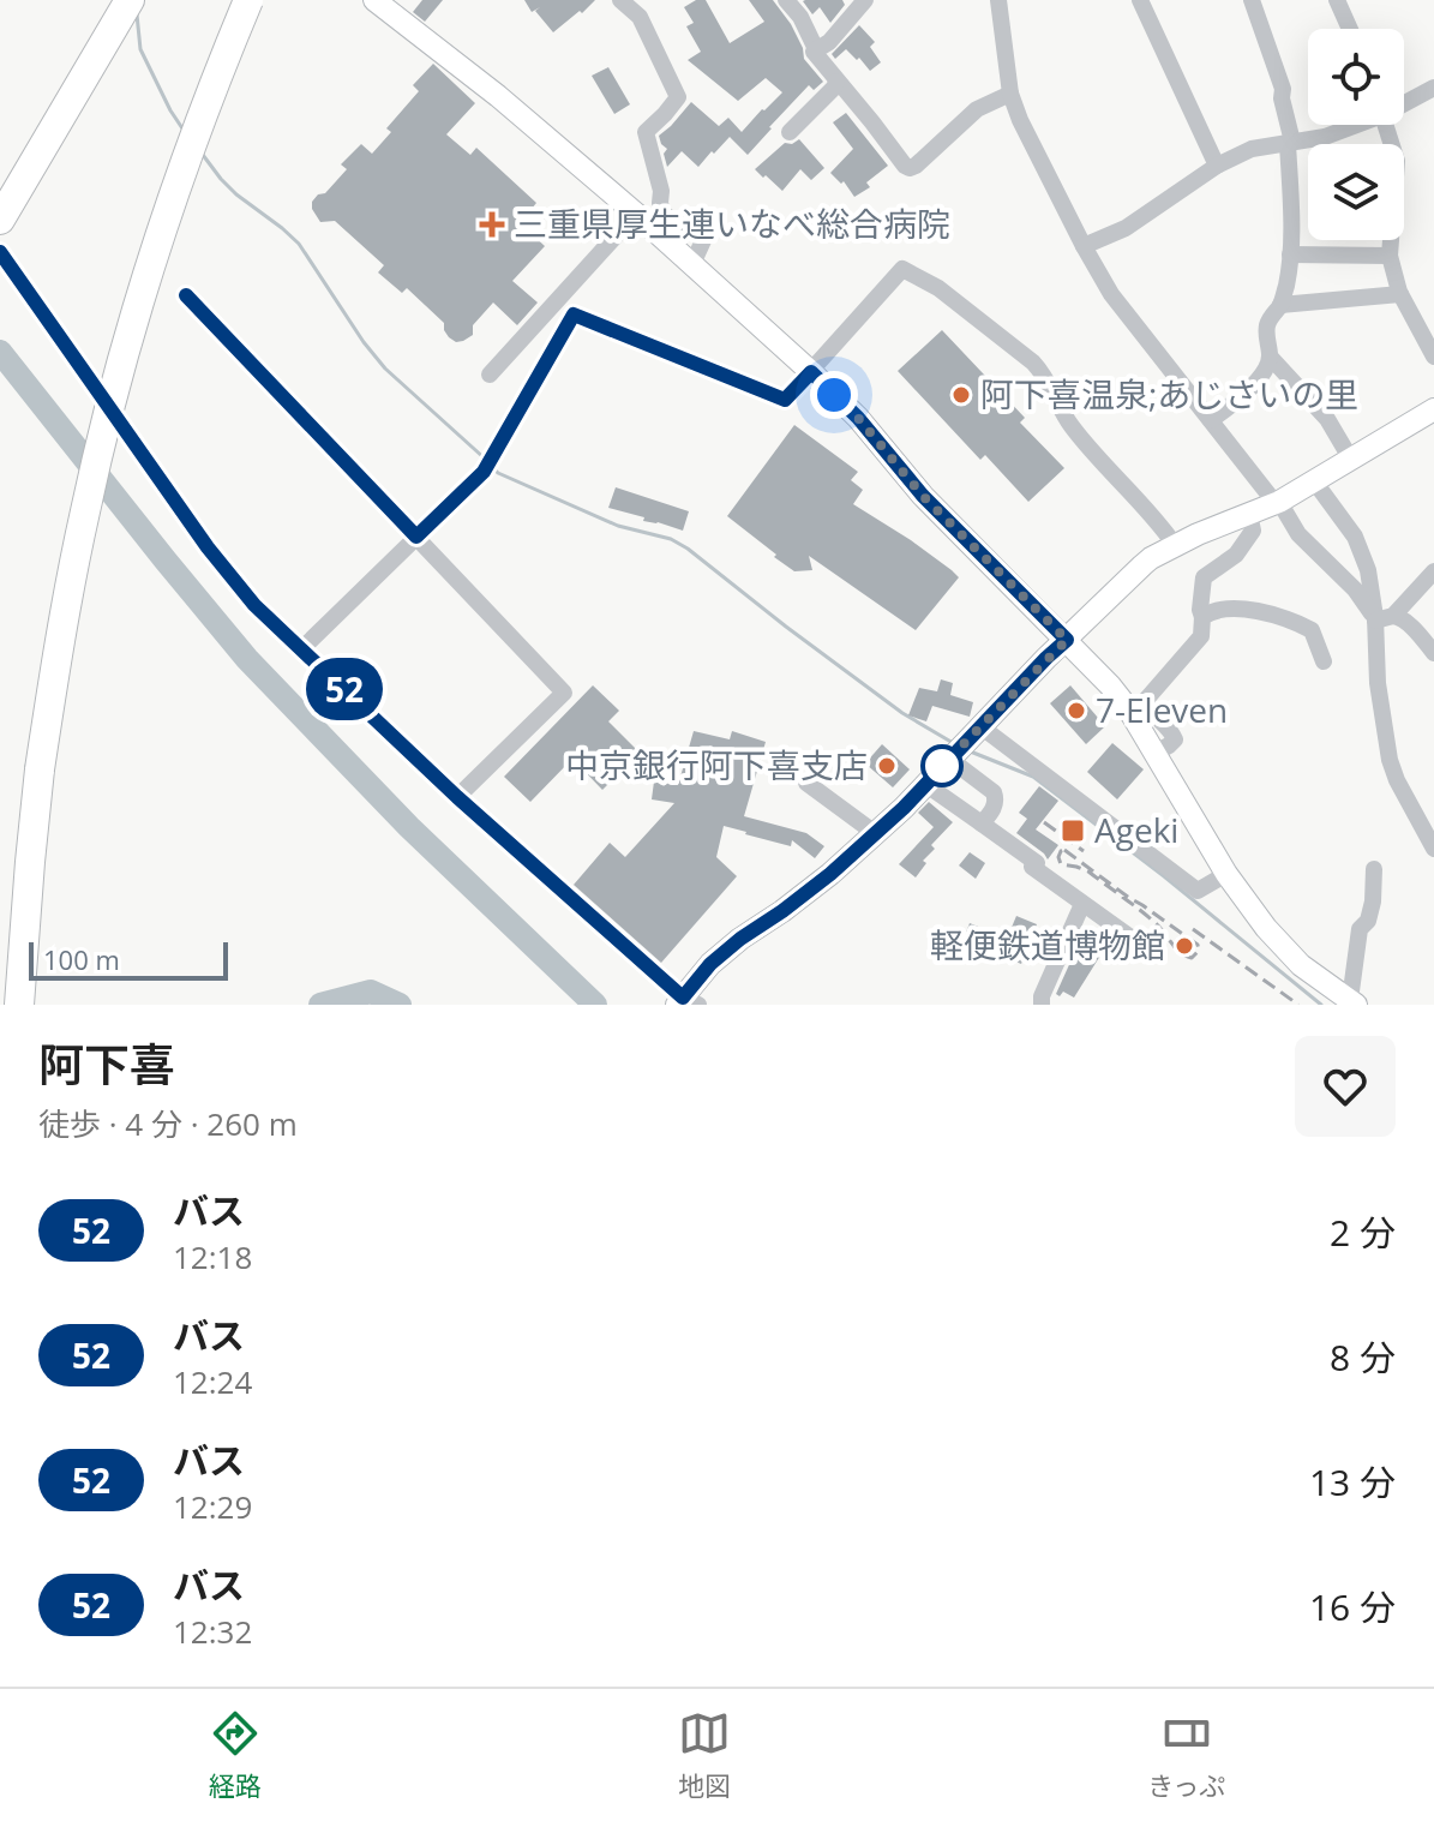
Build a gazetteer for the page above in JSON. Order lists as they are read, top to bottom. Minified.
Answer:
{"places":{"health":["三重県厚生連いなべ総合病院"],"other":["阿下喜温泉;あじさいの里","7-Eleven","中京銀行阿下喜支店","軽便鉄道博物館"],"transit":["Ageki"]},"lines":["bus line 52"],"scale_bar":"100 m","page":{"on_map":"52","scale":"100 m","heading":["阿下喜","徒歩 · 4 分 · 260 m"],"list":[{"mark":"52","name":"バス","note":"12:18","value":"2 分"},{"mark":"52","name":"バス","note":"12:24","value":"8 分"},{"mark":"52","name":"バス","note":"12:29","value":"13 分"},{"mark":"52","name":"バス","note":"12:32","value":"16 分"}],"tabs":["経路","地図","きっぷ"]}}
